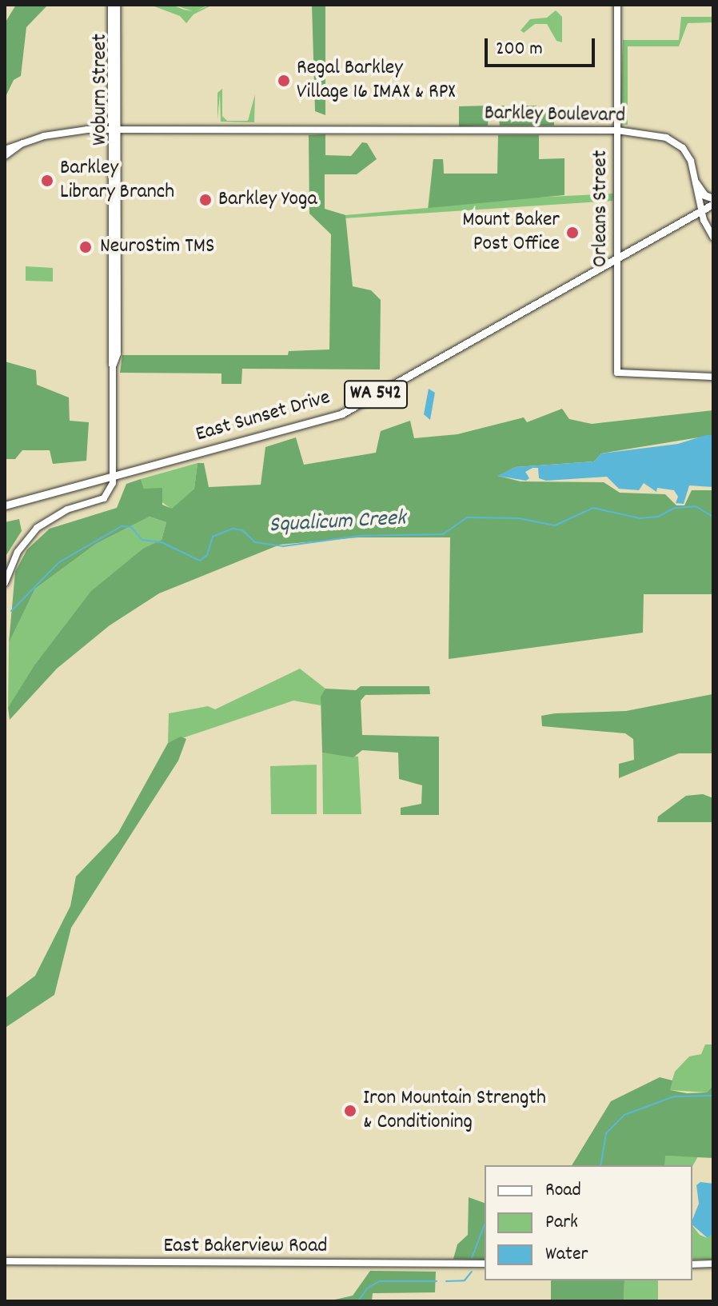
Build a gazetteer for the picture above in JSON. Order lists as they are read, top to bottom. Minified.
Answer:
{"streets":{"main road":["Woburn Street","Barkley Boulevard","Orleans Street","WA 542","East Sunset Drive","East Bakerview Road"]},"crossings":[["Woburn Street","Barkley Boulevard"],["Woburn Street","East Sunset Drive"],["Barkley Boulevard","Orleans Street"],["Barkley Boulevard","East Sunset Drive"],["Orleans Street","East Sunset Drive"]],"water":["Squalicum Creek"],"places":["Regal Barkley Village 16 IMAX & RPX","Barkley Library Branch","Barkley Yoga","Mount Baker Post Office","NeuroStim TMS","Iron Mountain Strength & Conditioning"],"legend":["Road","Park","Water"],"scale_bar":"200 m"}
